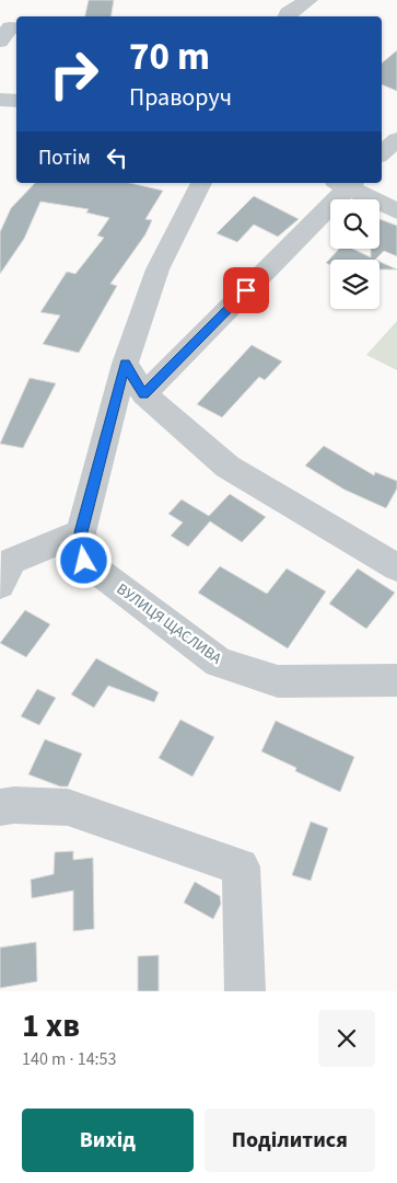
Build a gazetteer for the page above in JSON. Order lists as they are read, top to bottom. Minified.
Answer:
{"streets":{"street":["ВУЛИЦЯ ЩАСЛИВА"]},"page":{"turn":["70 m","Праворуч"],"then":"Потім","heading":["1 хв","140 m · 14:53"],"buttons":["Вихід","Поділитися"]}}
